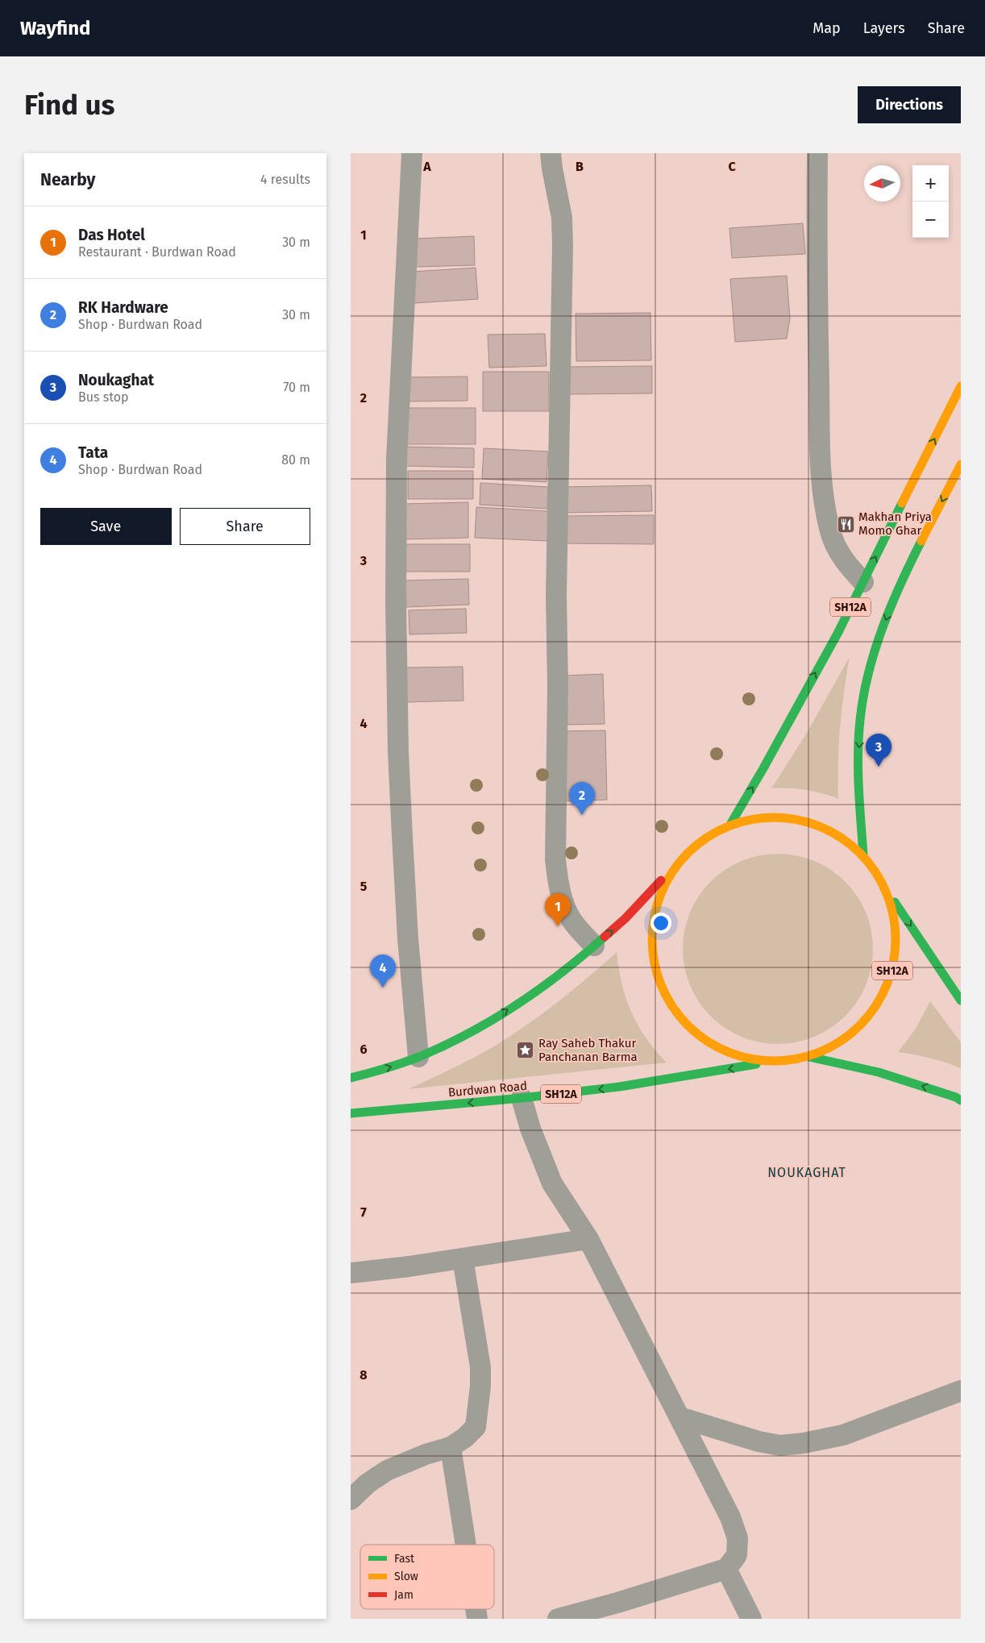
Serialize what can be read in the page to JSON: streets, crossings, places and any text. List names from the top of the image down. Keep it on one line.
{"streets":{"main road":["SH12A","Burdwan Road"]},"crossings":[["SH12A","Burdwan Road"]],"one_way":["Burdwan Road"],"districts":["NOUKAGHAT"],"places":{"restaurant":["Makhan Priya Momo Ghar"],"place":["Ray Saheb Thakur Panchanan Barma"]},"legend":["Fast","Slow","Jam"],"north":"left","page":{"header":"Wayfind","nav":["Map","Layers","Share"],"buttons":["Directions",["Save","Share"]],"title":"Find us","heading":["Nearby","4 results"],"map_buttons":["+","−"],"list":[{"mark":"1","name":"Das Hotel","note":"Restaurant · Burdwan Road","value":"30 m"},{"mark":"2","name":"RK Hardware","note":"Shop · Burdwan Road","value":"30 m"},{"mark":"3","name":"Noukaghat","note":"Bus stop","value":"70 m"},{"mark":"4","name":"Tata","note":"Shop · Burdwan Road","value":"80 m"}],"pins":["3","2","1","4"]},"grid":{"columns":["A","B","C"],"rows":["1","2","3","4","5","6","7","8"]}}
